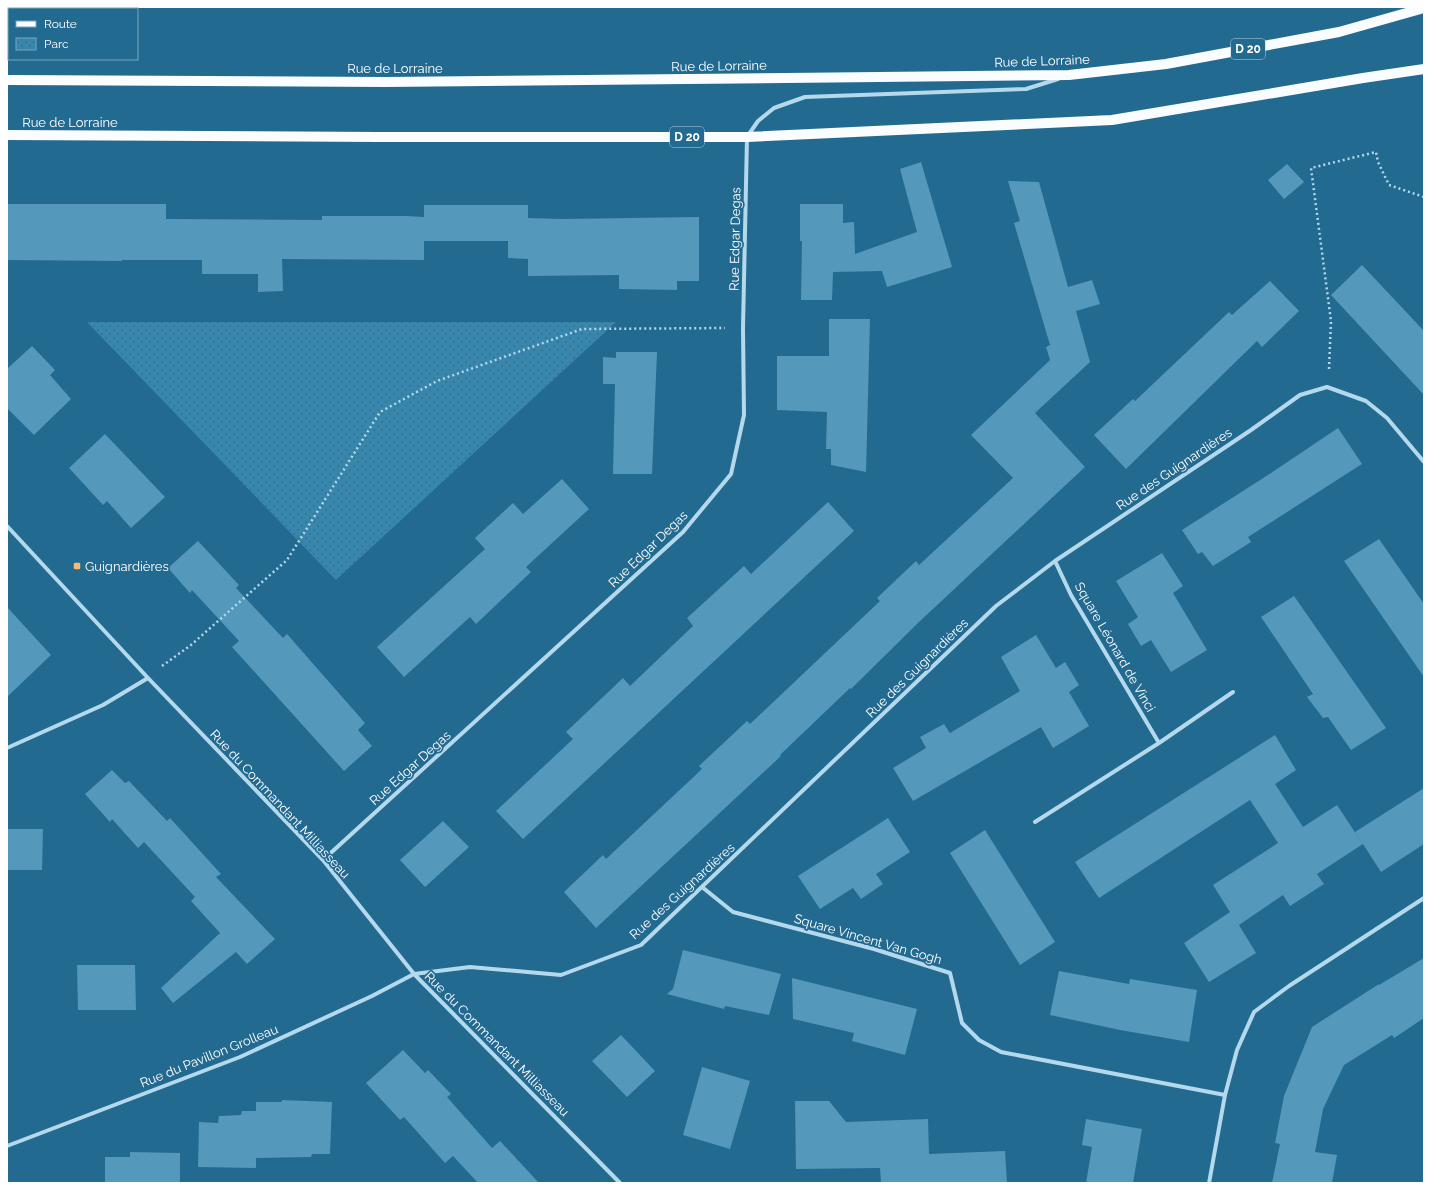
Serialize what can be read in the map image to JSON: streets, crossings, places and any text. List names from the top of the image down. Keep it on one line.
{"streets":{"main road":["D 20","Rue de Lorraine"],"street":["Rue Edgar Degas","Rue des Guignardières","Square Léonard de Vinci","Rue du Commandant Milliasseau","Square Vincent Van Gogh","Rue du Pavillon Grolleau"]},"crossings":[["Rue de Lorraine","Rue Edgar Degas"],["Rue Edgar Degas","Rue du Commandant Milliasseau"],["Rue des Guignardières","Square Léonard de Vinci"],["Rue des Guignardières","Rue du Commandant Milliasseau"],["Rue des Guignardières","Square Vincent Van Gogh"],["Rue des Guignardières","Rue du Pavillon Grolleau"],["Rue du Commandant Milliasseau","Rue du Pavillon Grolleau"]],"places":{"transit":["Guignardières"]},"legend":["Route","Parc"]}
